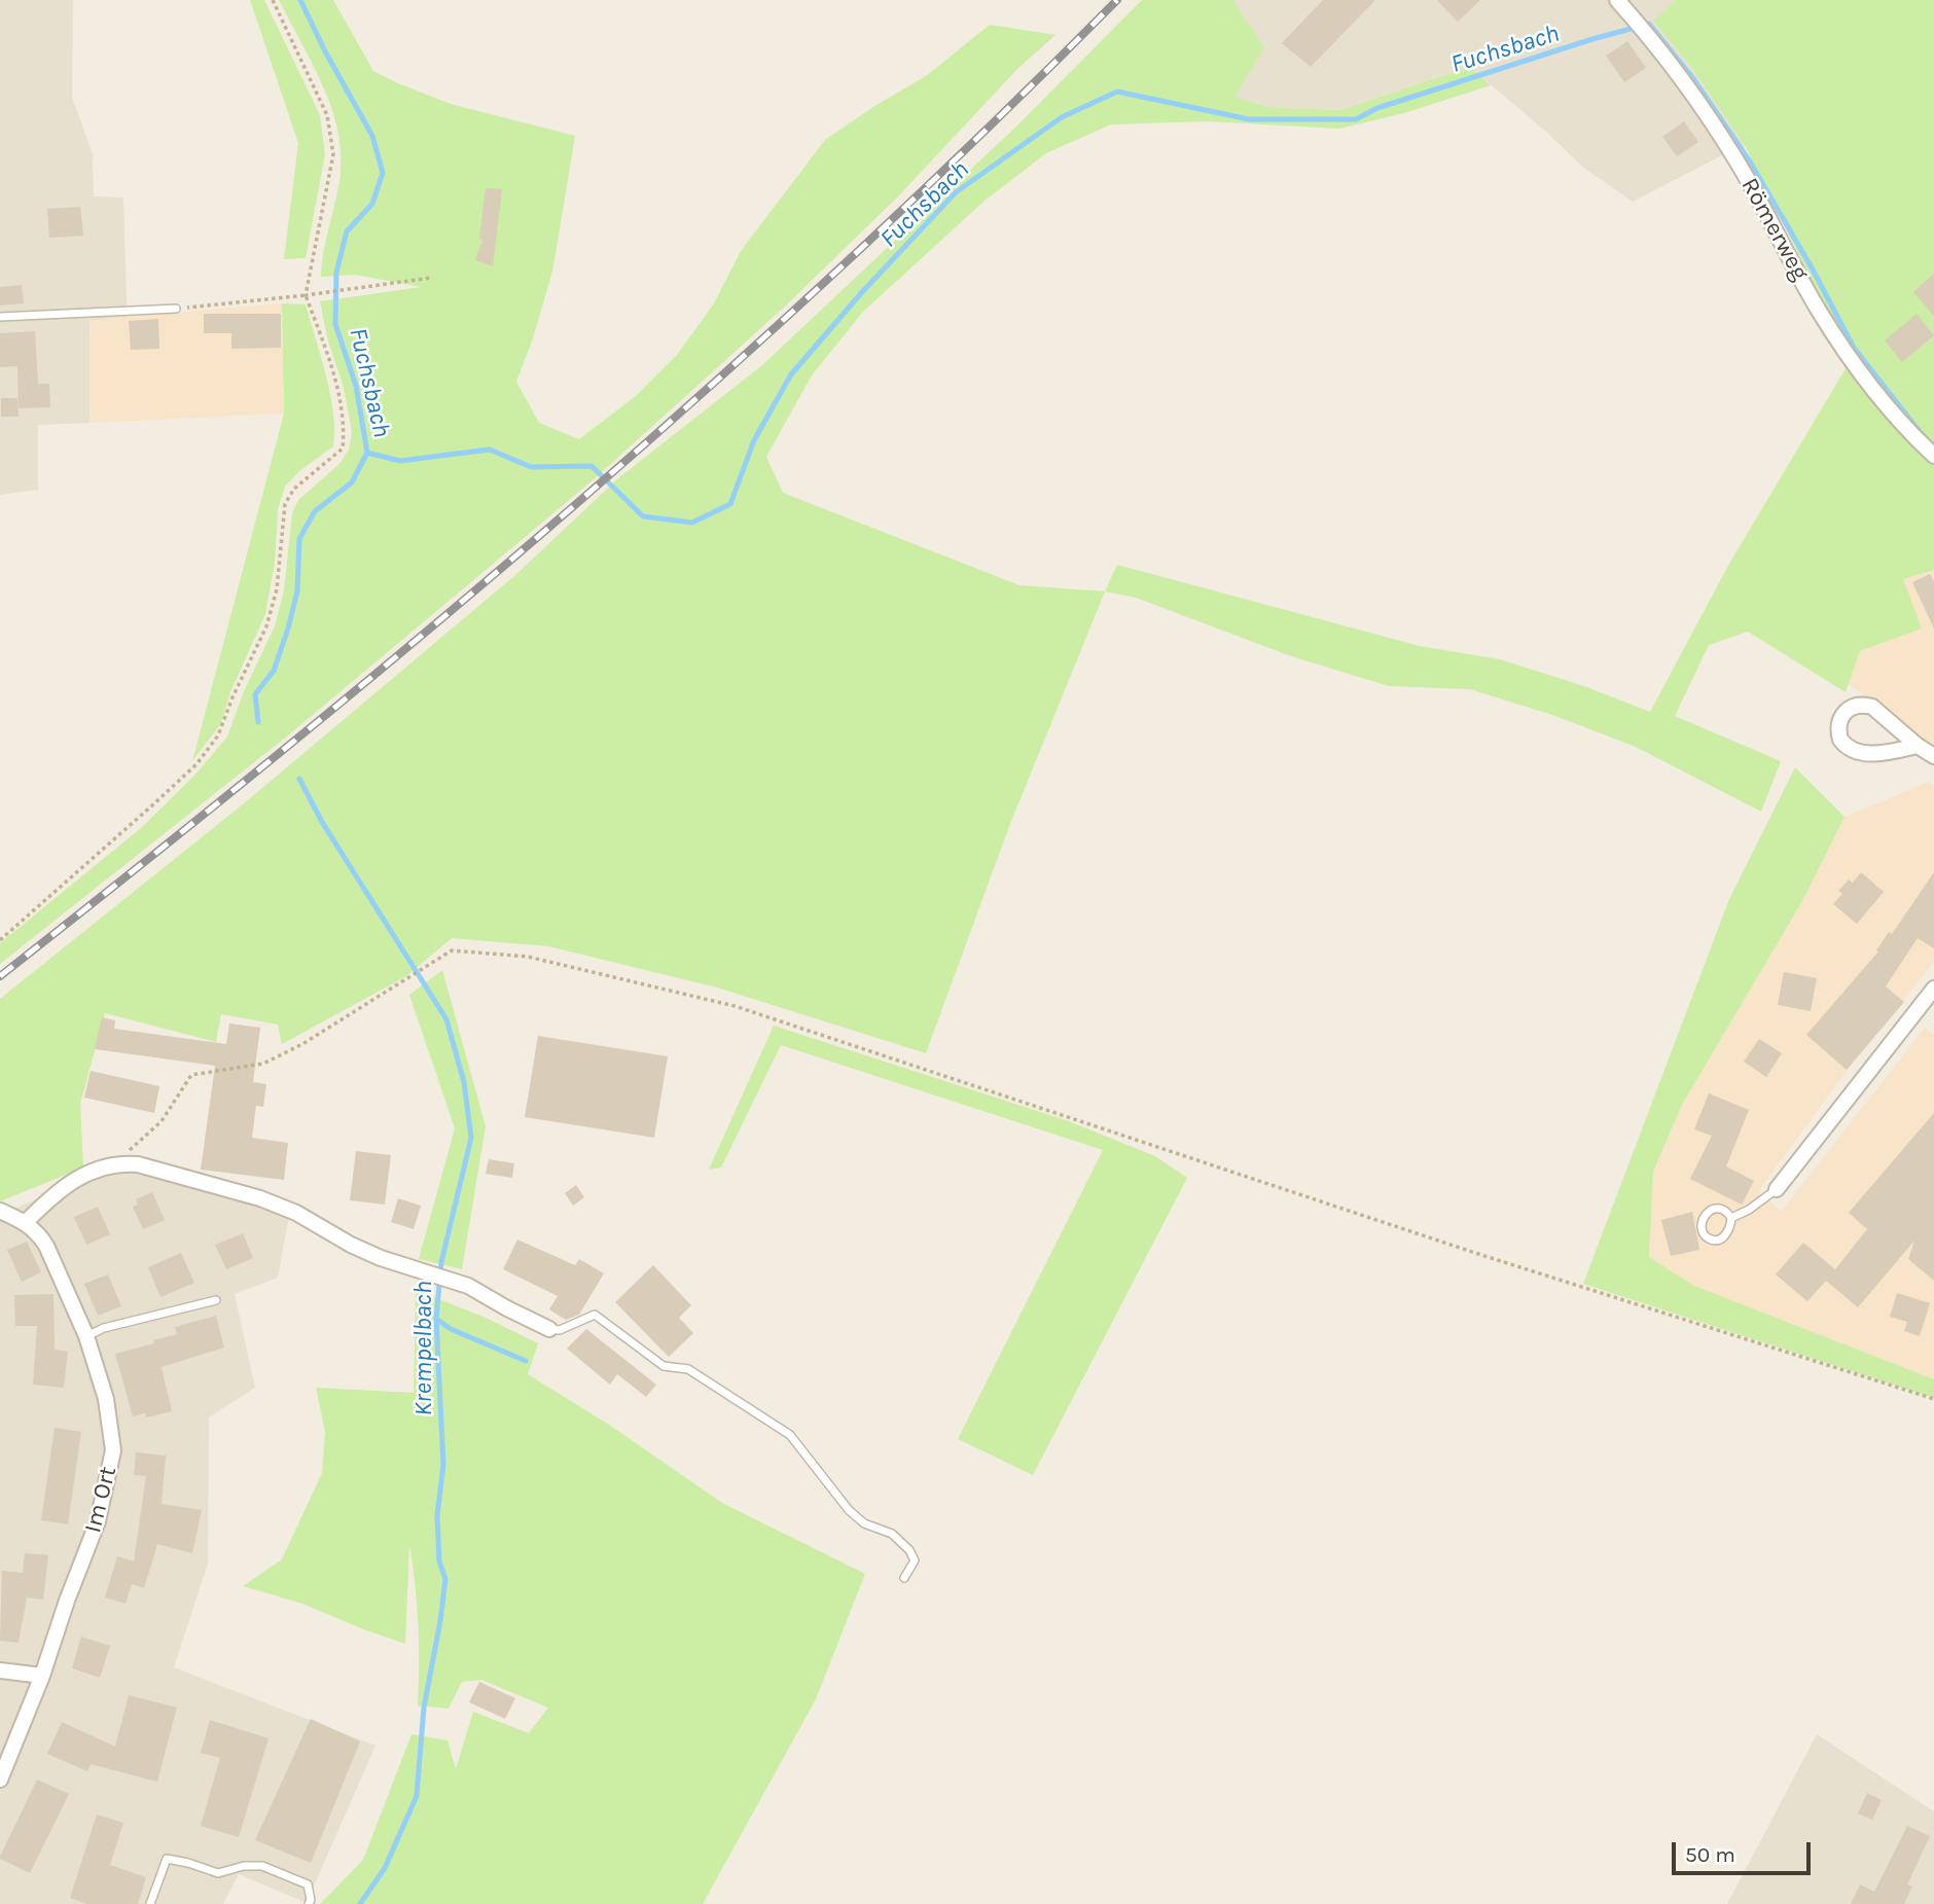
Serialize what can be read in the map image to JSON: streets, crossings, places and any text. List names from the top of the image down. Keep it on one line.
{"streets":{"street":["Römerweg","Im Ort"]},"water":["Fuchsbach","Krempelbach"],"scale_bar":"50 m"}
